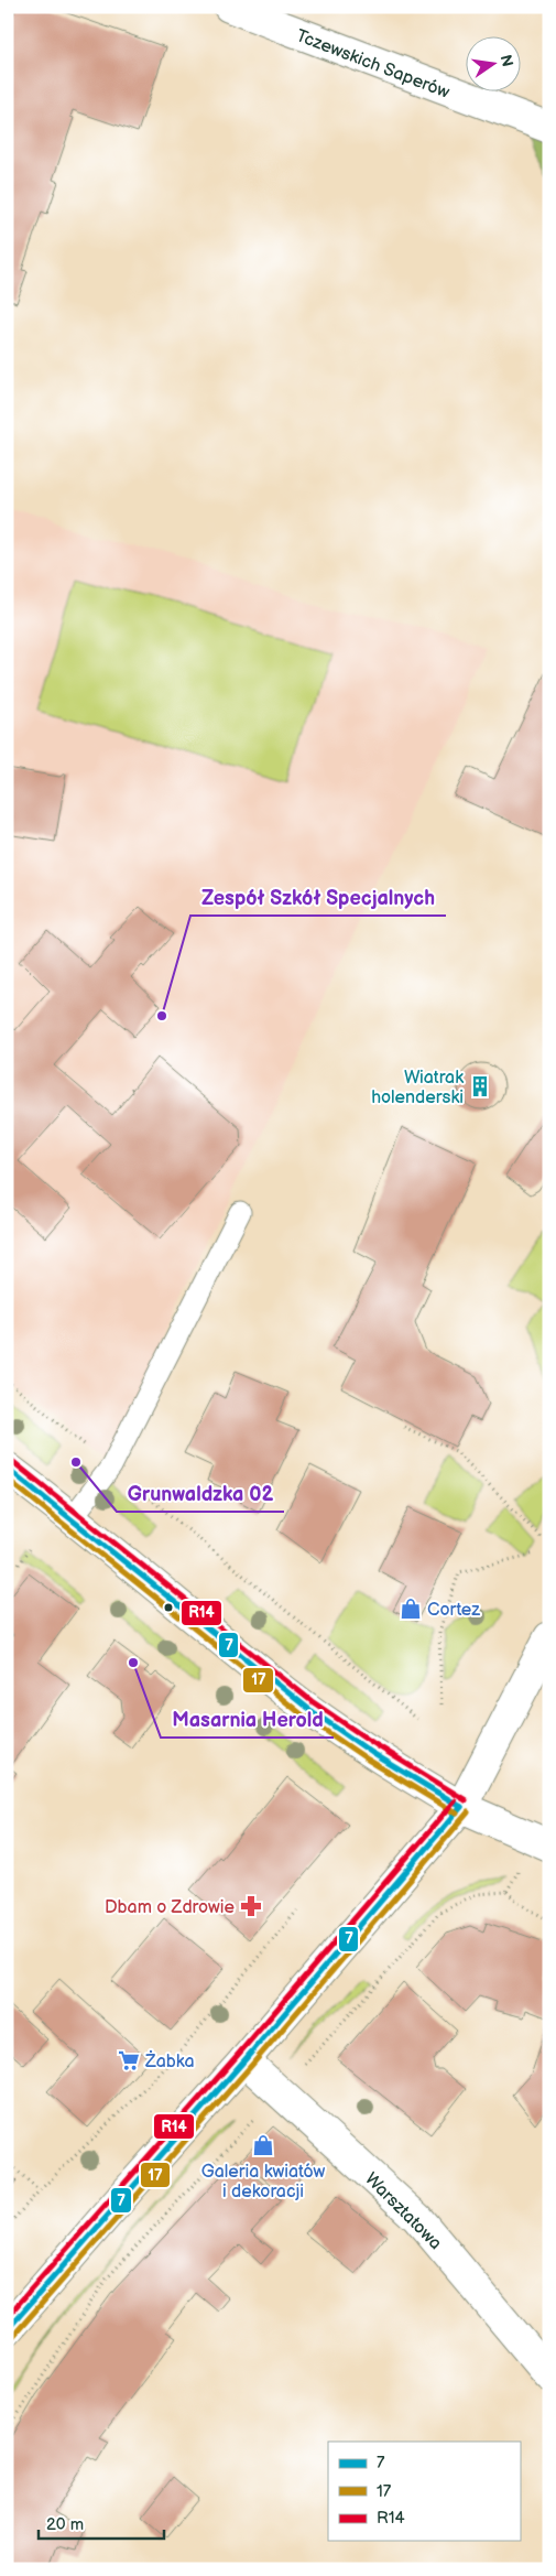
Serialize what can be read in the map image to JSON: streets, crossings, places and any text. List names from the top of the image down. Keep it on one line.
{"streets":{"street":["Tczewskich Saperów","Warsztatowa"]},"places":{"other":["Zespół Szkół Specjalnych","Grunwaldzka 02","Masarnia Herold"],"building":["Wiatrak holenderski"],"shop":["Cortez","Galeria kwiatów i dekoracji"],"pharmacy":["Dbam o Zdrowie"],"supermarket":["Żabka"]},"lines":["transit line R14","transit line 7","transit line 17"],"legend":["7","17","R14"],"scale_bar":"20 m","north":"right"}
